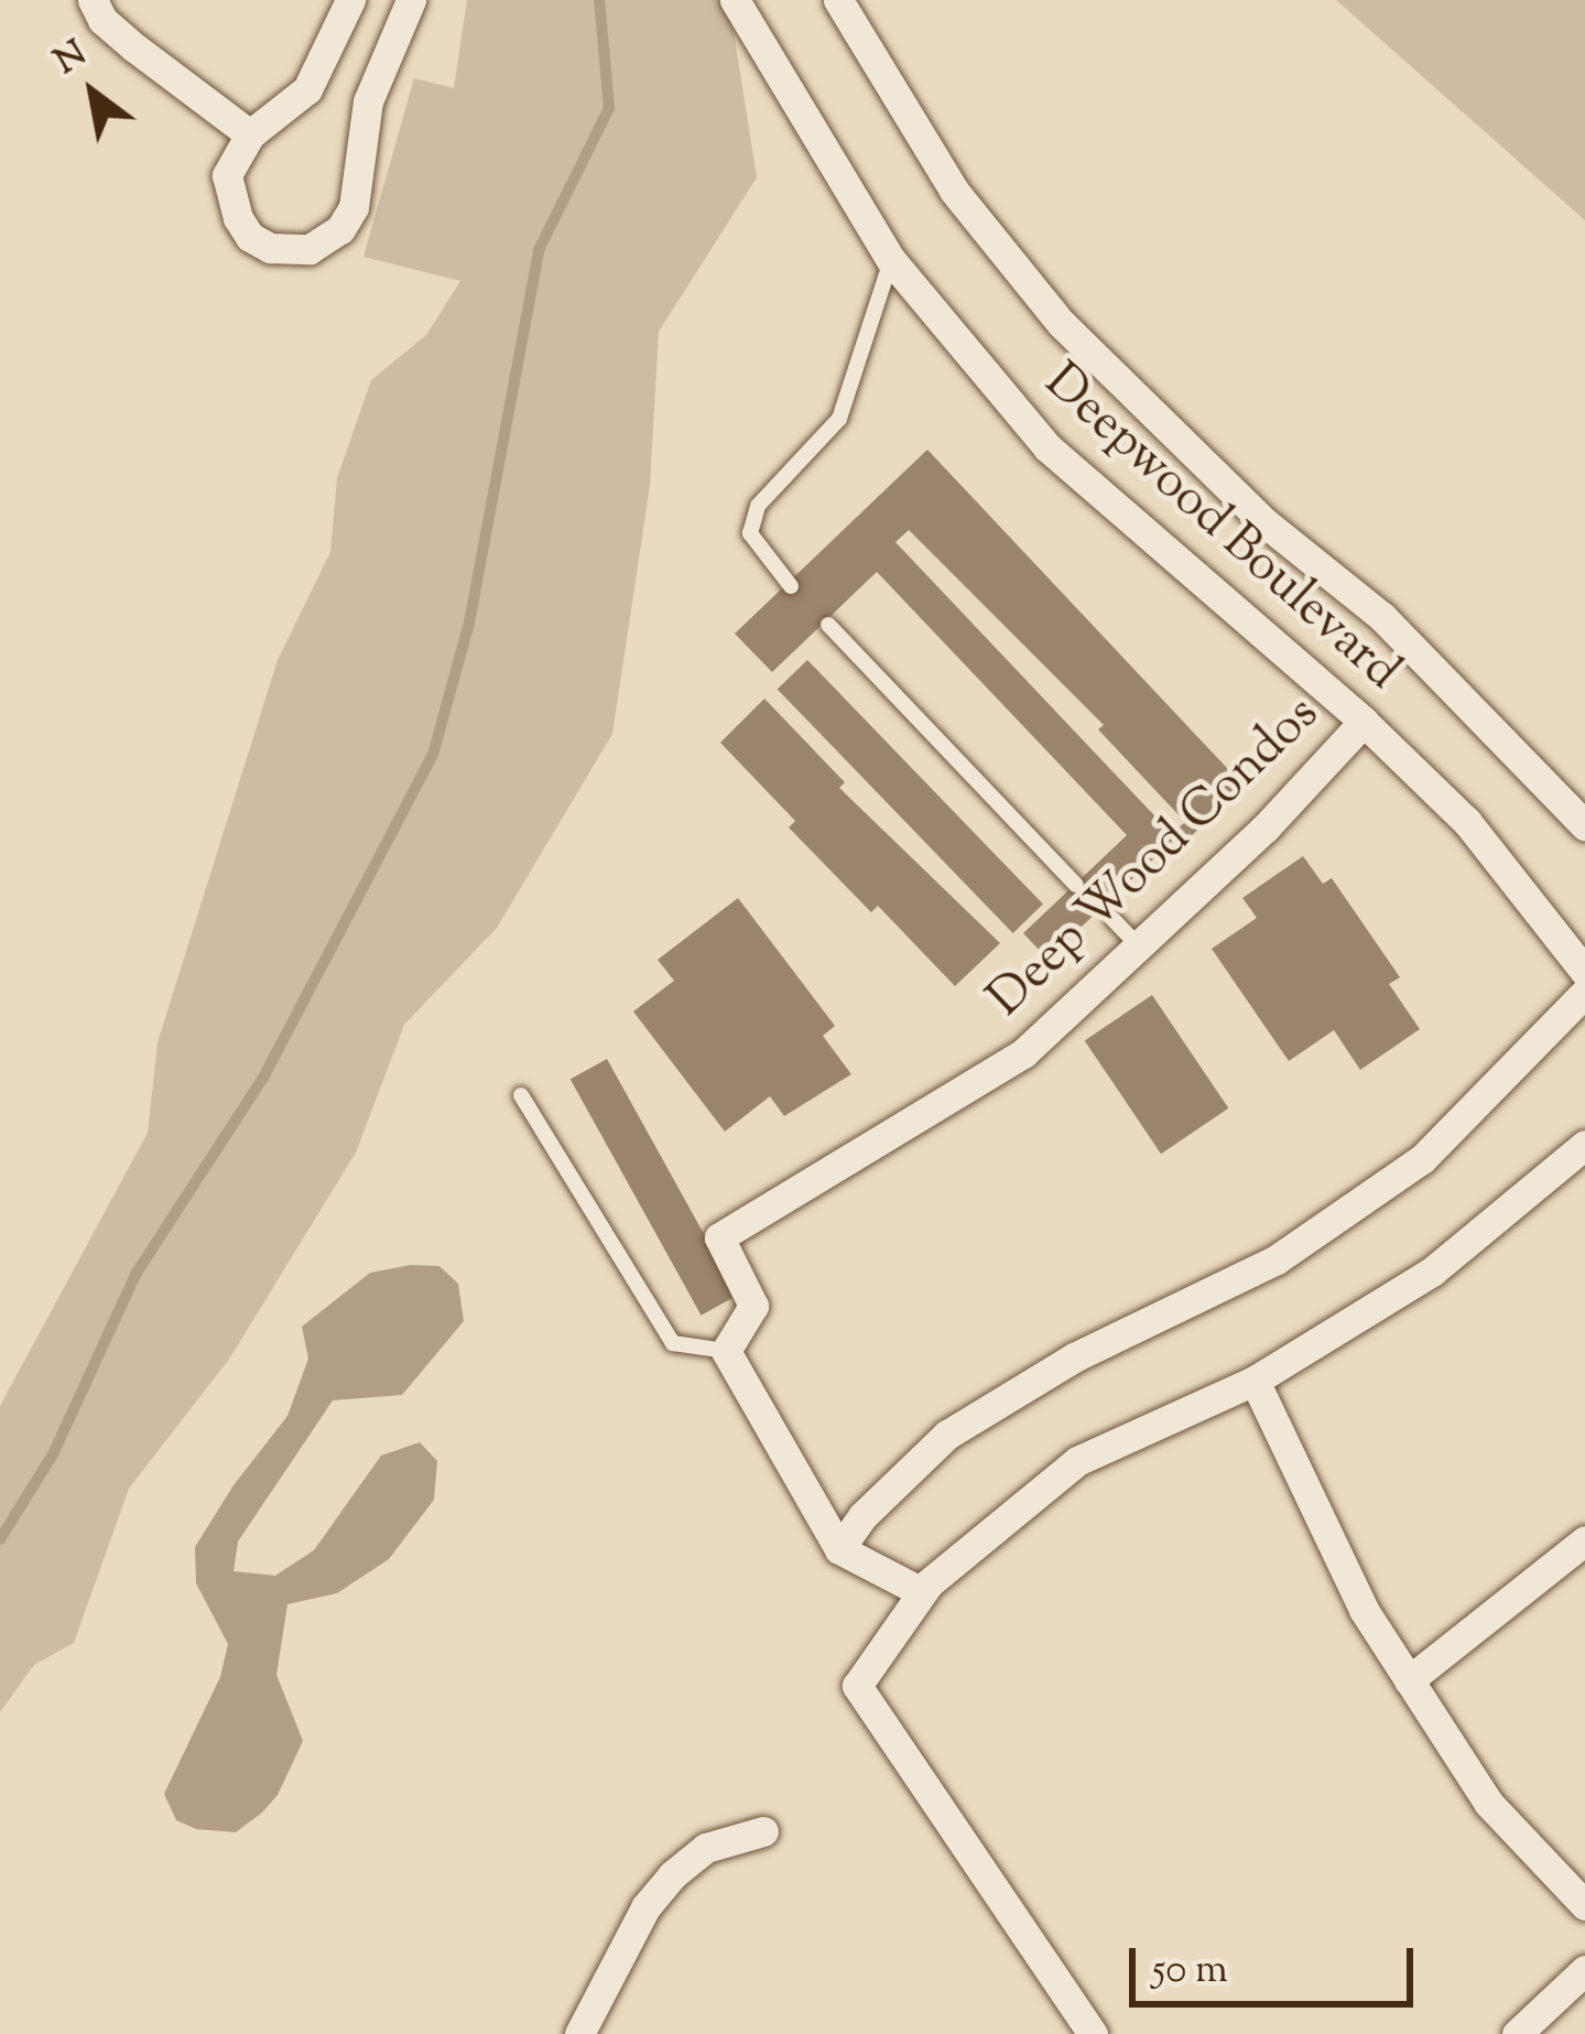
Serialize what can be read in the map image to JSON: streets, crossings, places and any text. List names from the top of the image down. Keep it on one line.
{"streets":{"street":["Deepwood Boulevard","Deep Wood Condos"]},"crossings":[["Deepwood Boulevard","Deep Wood Condos"]],"scale_bar":"50 m","north":"top left"}
